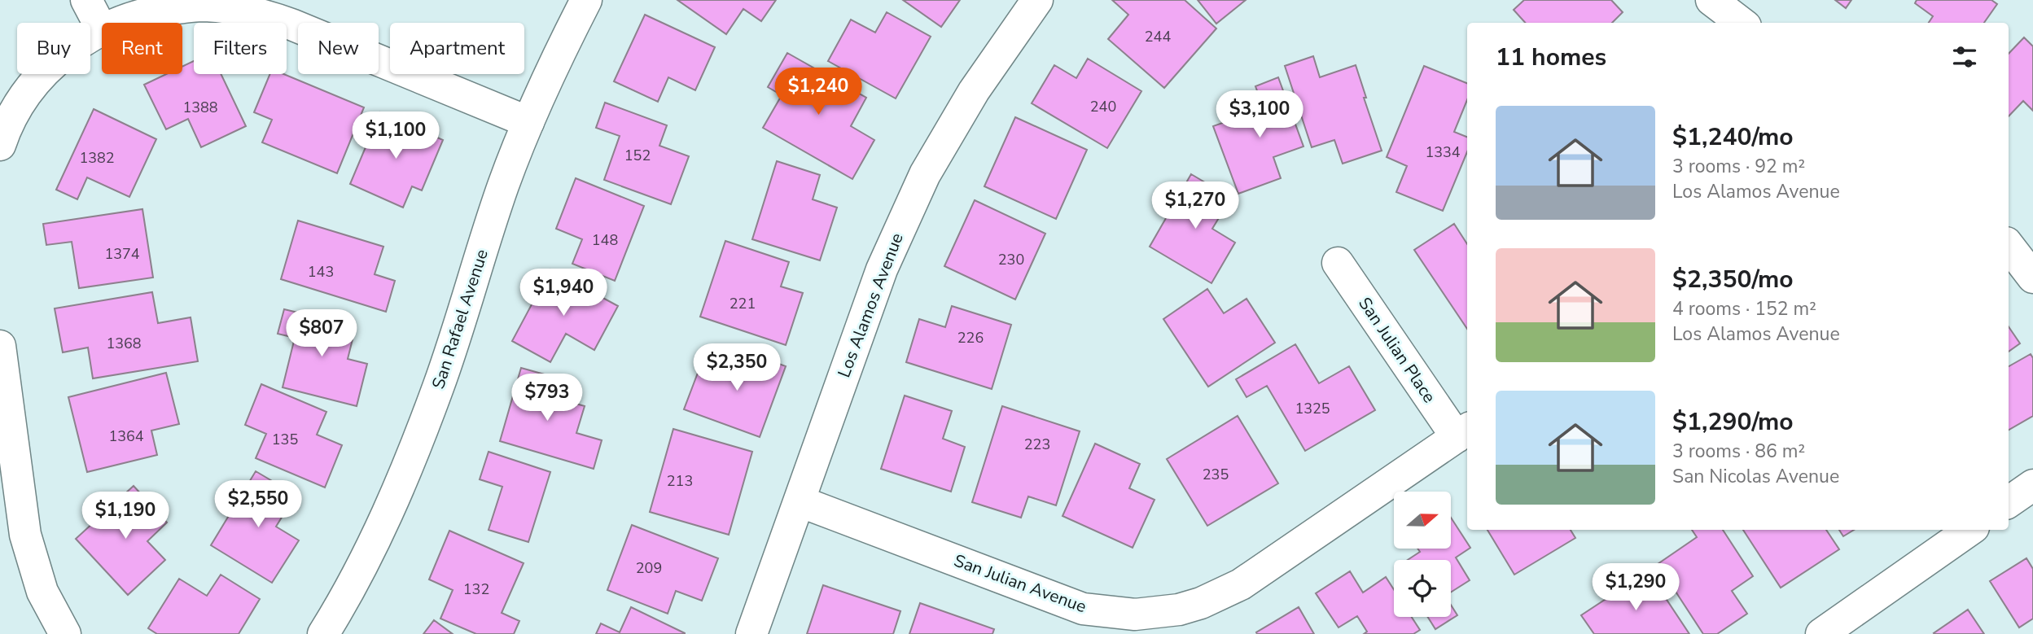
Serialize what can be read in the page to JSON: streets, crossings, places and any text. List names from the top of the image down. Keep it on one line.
{"streets":{"street":["Los Alamos Avenue","San Rafael Avenue","San Julian Place","San Julian Avenue"]},"crossings":[["Los Alamos Avenue","San Julian Avenue"],["San Julian Place","San Julian Avenue"]],"house_numbers":["244","240","1388","1334","152","1382","148","1374","230","143","221","226","1368","1325","1364","135","223","235","213","209","132"],"north":"right","page":{"chip":["Buy","Rent","Filters","New","Apartment"],"heading":"11 homes","price":["$1,240","$3,100","$1,100","$1,270","$1,940","$807","$2,350","$793","$2,550","$1,190","$1,290"],"list":[{"name":"$1,240/mo","note":"3 rooms · 92 m² · Los Alamos Avenue"},{"name":"$2,350/mo","note":"4 rooms · 152 m² · Los Alamos Avenue"},{"name":"$1,290/mo","note":"3 rooms · 86 m² · San Nicolas Avenue"}]}}
